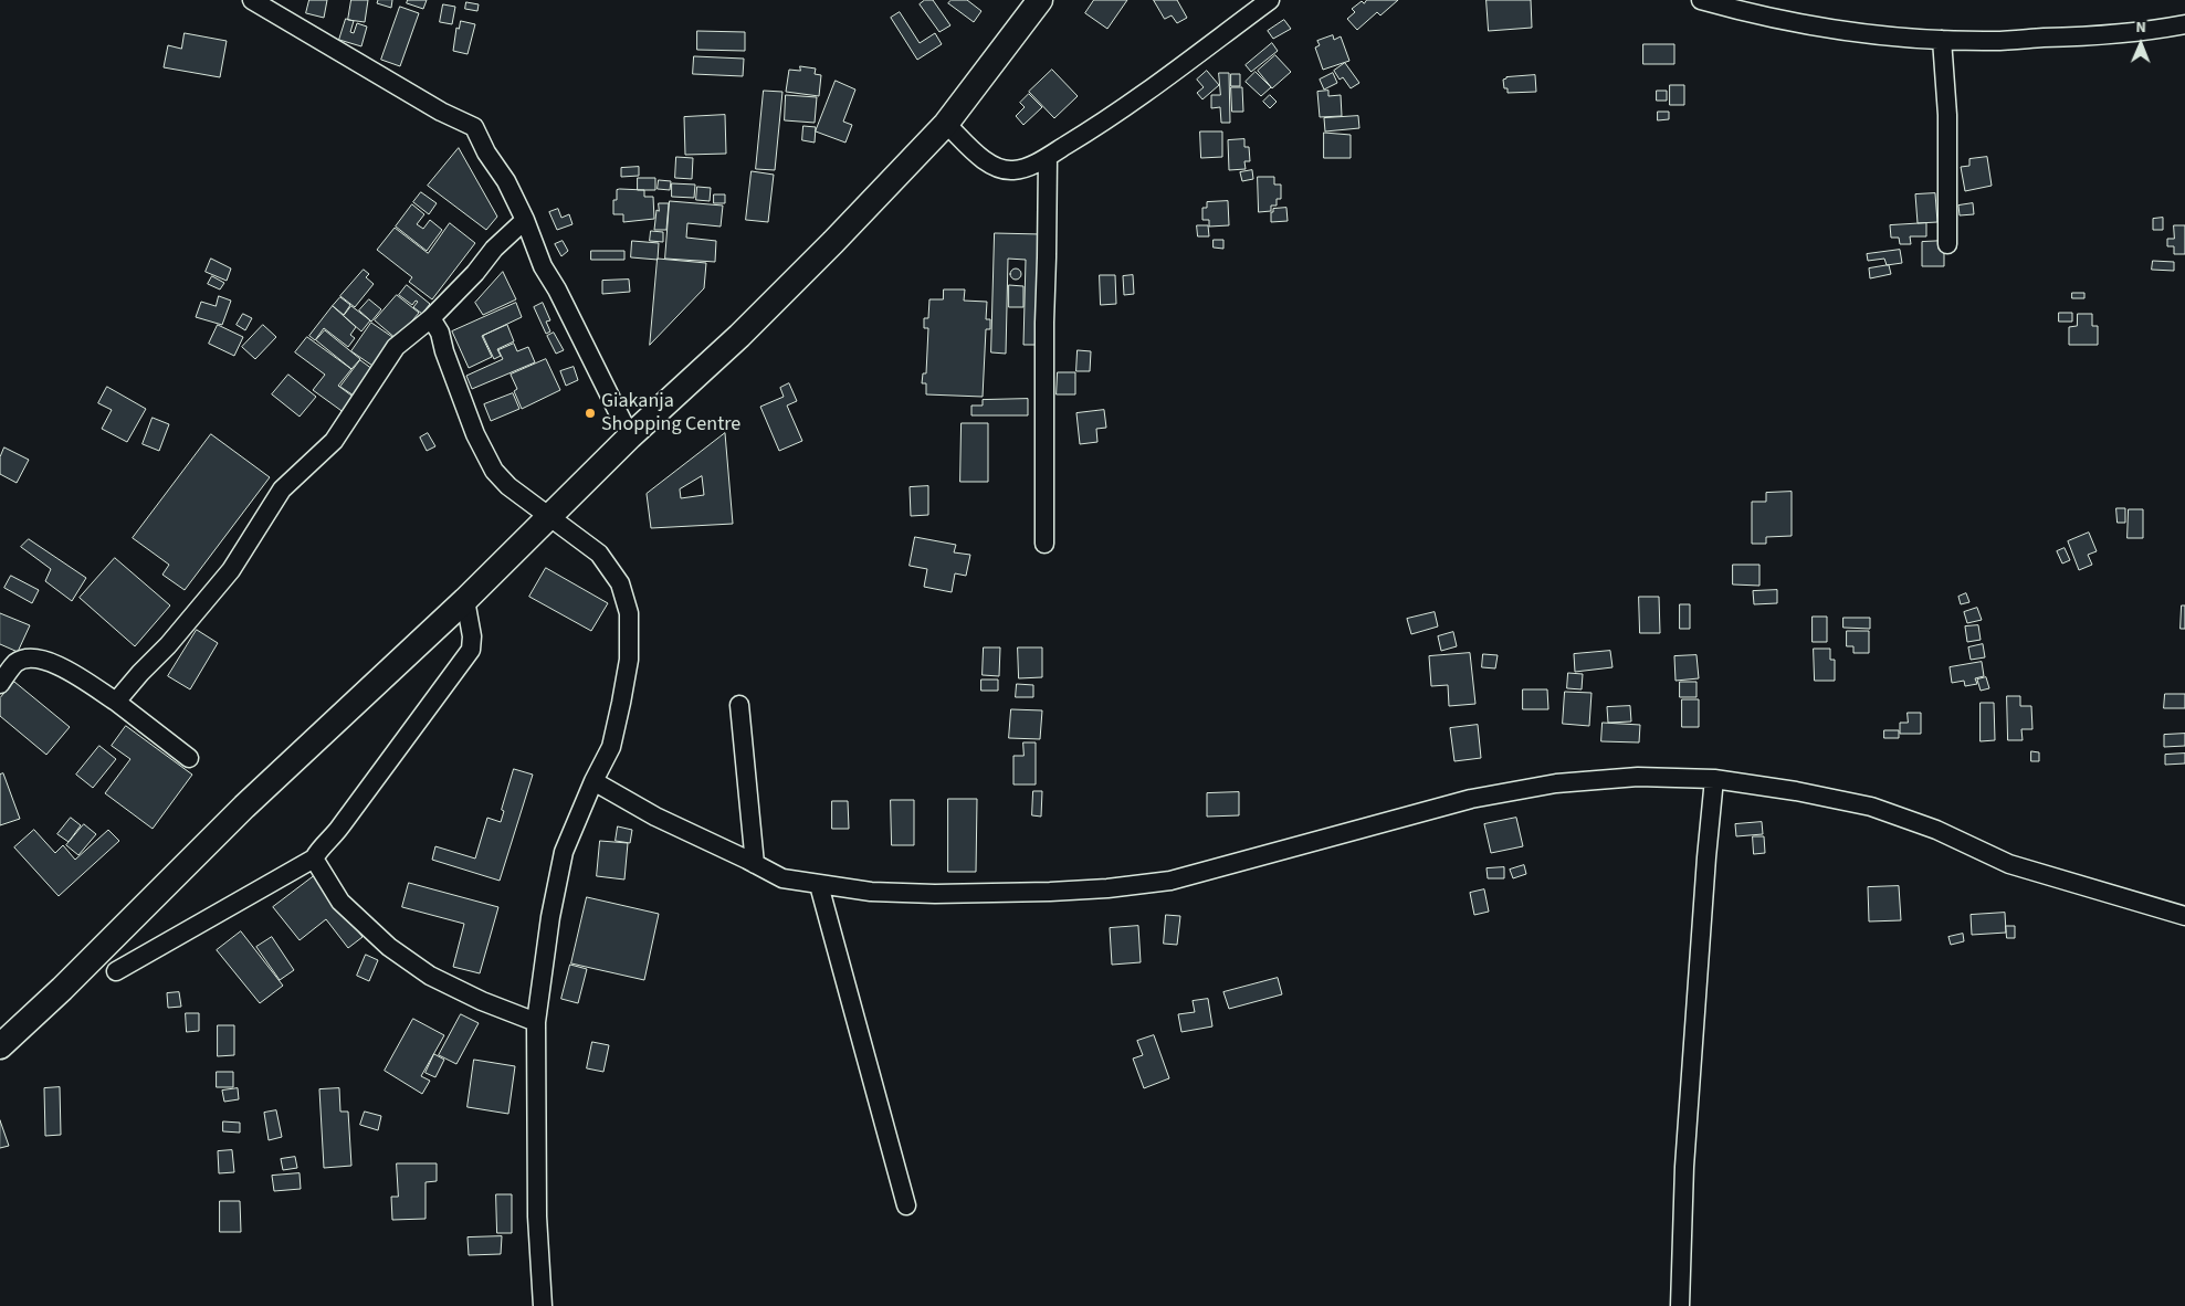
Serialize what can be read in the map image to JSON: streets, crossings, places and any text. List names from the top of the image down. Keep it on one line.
{"places":["Giakanja Shopping Centre"],"north":"top"}
